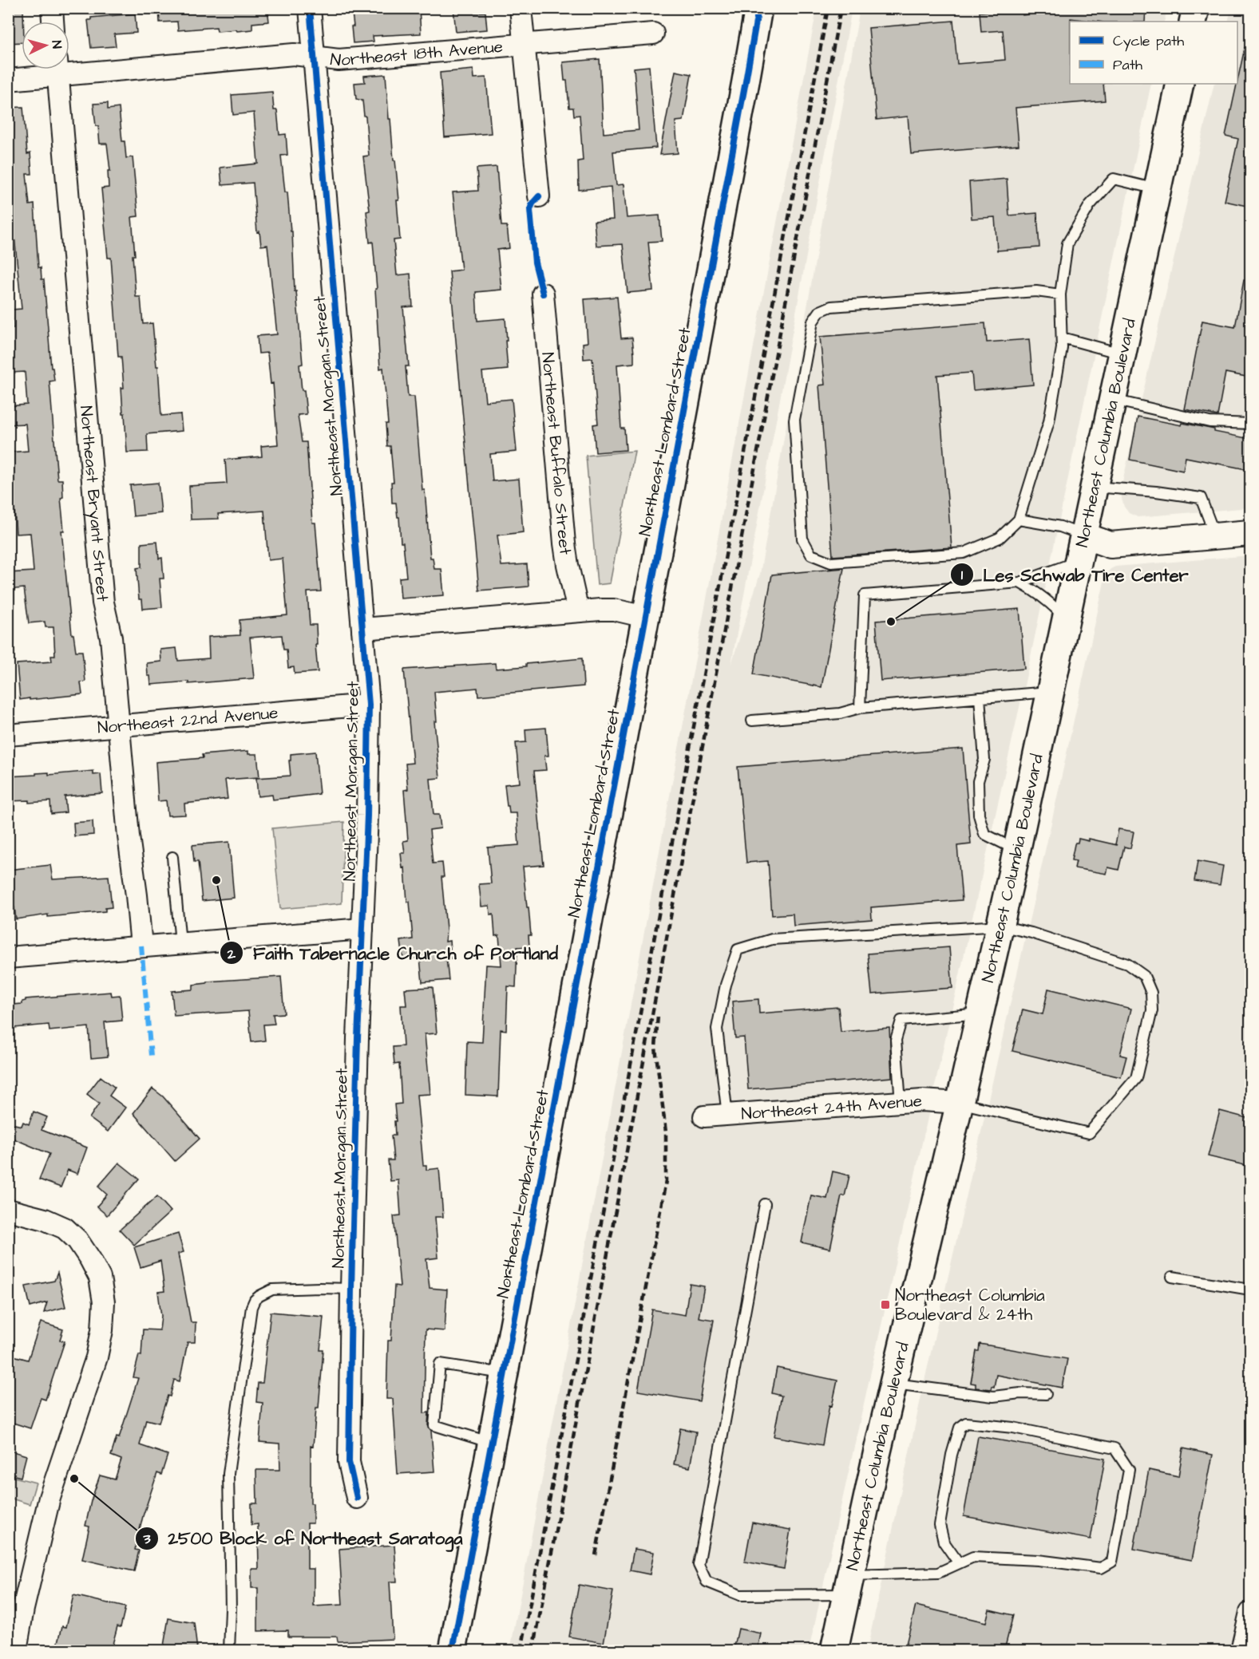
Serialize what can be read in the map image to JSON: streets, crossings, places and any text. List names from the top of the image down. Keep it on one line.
{"streets":{"main road":["Northeast Lombard Street","Northeast Columbia Boulevard"],"street":["Northeast 18th Avenue","Northeast Morgan Street","Northeast Buffalo Street","Northeast Bryant Street","Northeast 22nd Avenue","Northeast 24th Avenue"]},"crossings":[["Northeast 18th Avenue","Northeast Morgan Street"],["Northeast Morgan Street","Northeast 22nd Avenue"],["Northeast Columbia Boulevard","Northeast 24th Avenue"],["Northeast Bryant Street","Northeast 22nd Avenue"]],"places":{"other":["Les Schwab Tire Center","Faith Tabernacle Church of Portland","2500 Block of Northeast Saratoga"],"transit":["Northeast Columbia Boulevard & 24th"]},"legend":["Cycle path","Path"],"north":"right"}
